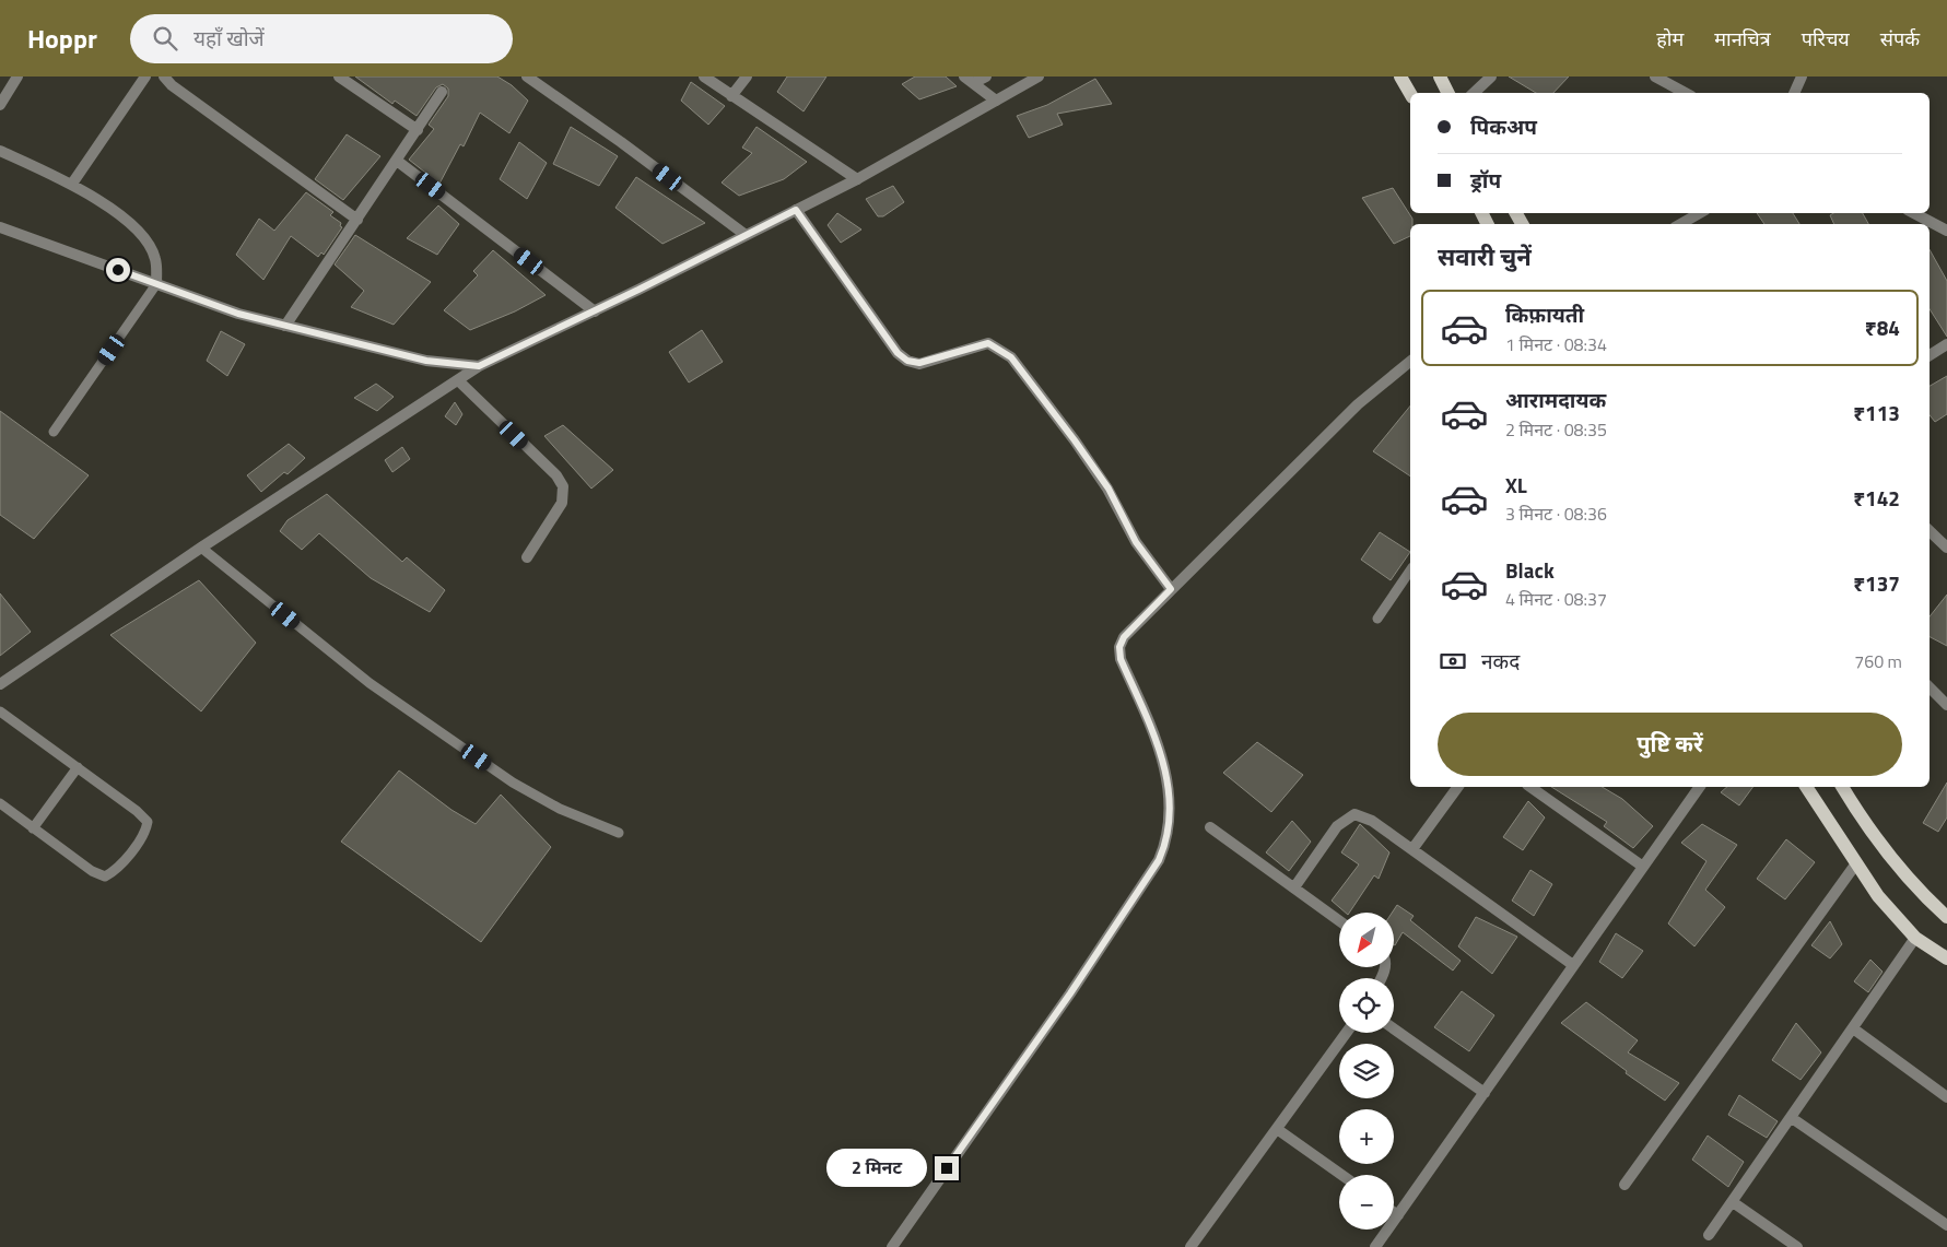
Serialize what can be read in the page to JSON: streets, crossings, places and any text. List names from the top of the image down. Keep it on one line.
{"north":"bottom left","page":{"header":"Hoppr","search":"यहाँ खोजें","nav":["होम","मानचित्र","परिचय","संपर्क"],"banner":["पिकअप","ड्रॉप"],"heading":"सवारी चुनें","list":[{"name":"किफ़ायती","note":"1 मिनट · 08:34","value":"₹84"},{"name":"आरामदायक","note":"2 मिनट · 08:35","value":"₹113"},{"name":"XL","note":"3 मिनट · 08:36","value":"₹142"},{"name":"Black","note":"4 मिनट · 08:37","value":"₹137"}],"pay":["नकद","760 m"],"buttons":"पुष्टि करें","map_buttons":["+","−"],"bubble":"2 मिनट"}}
